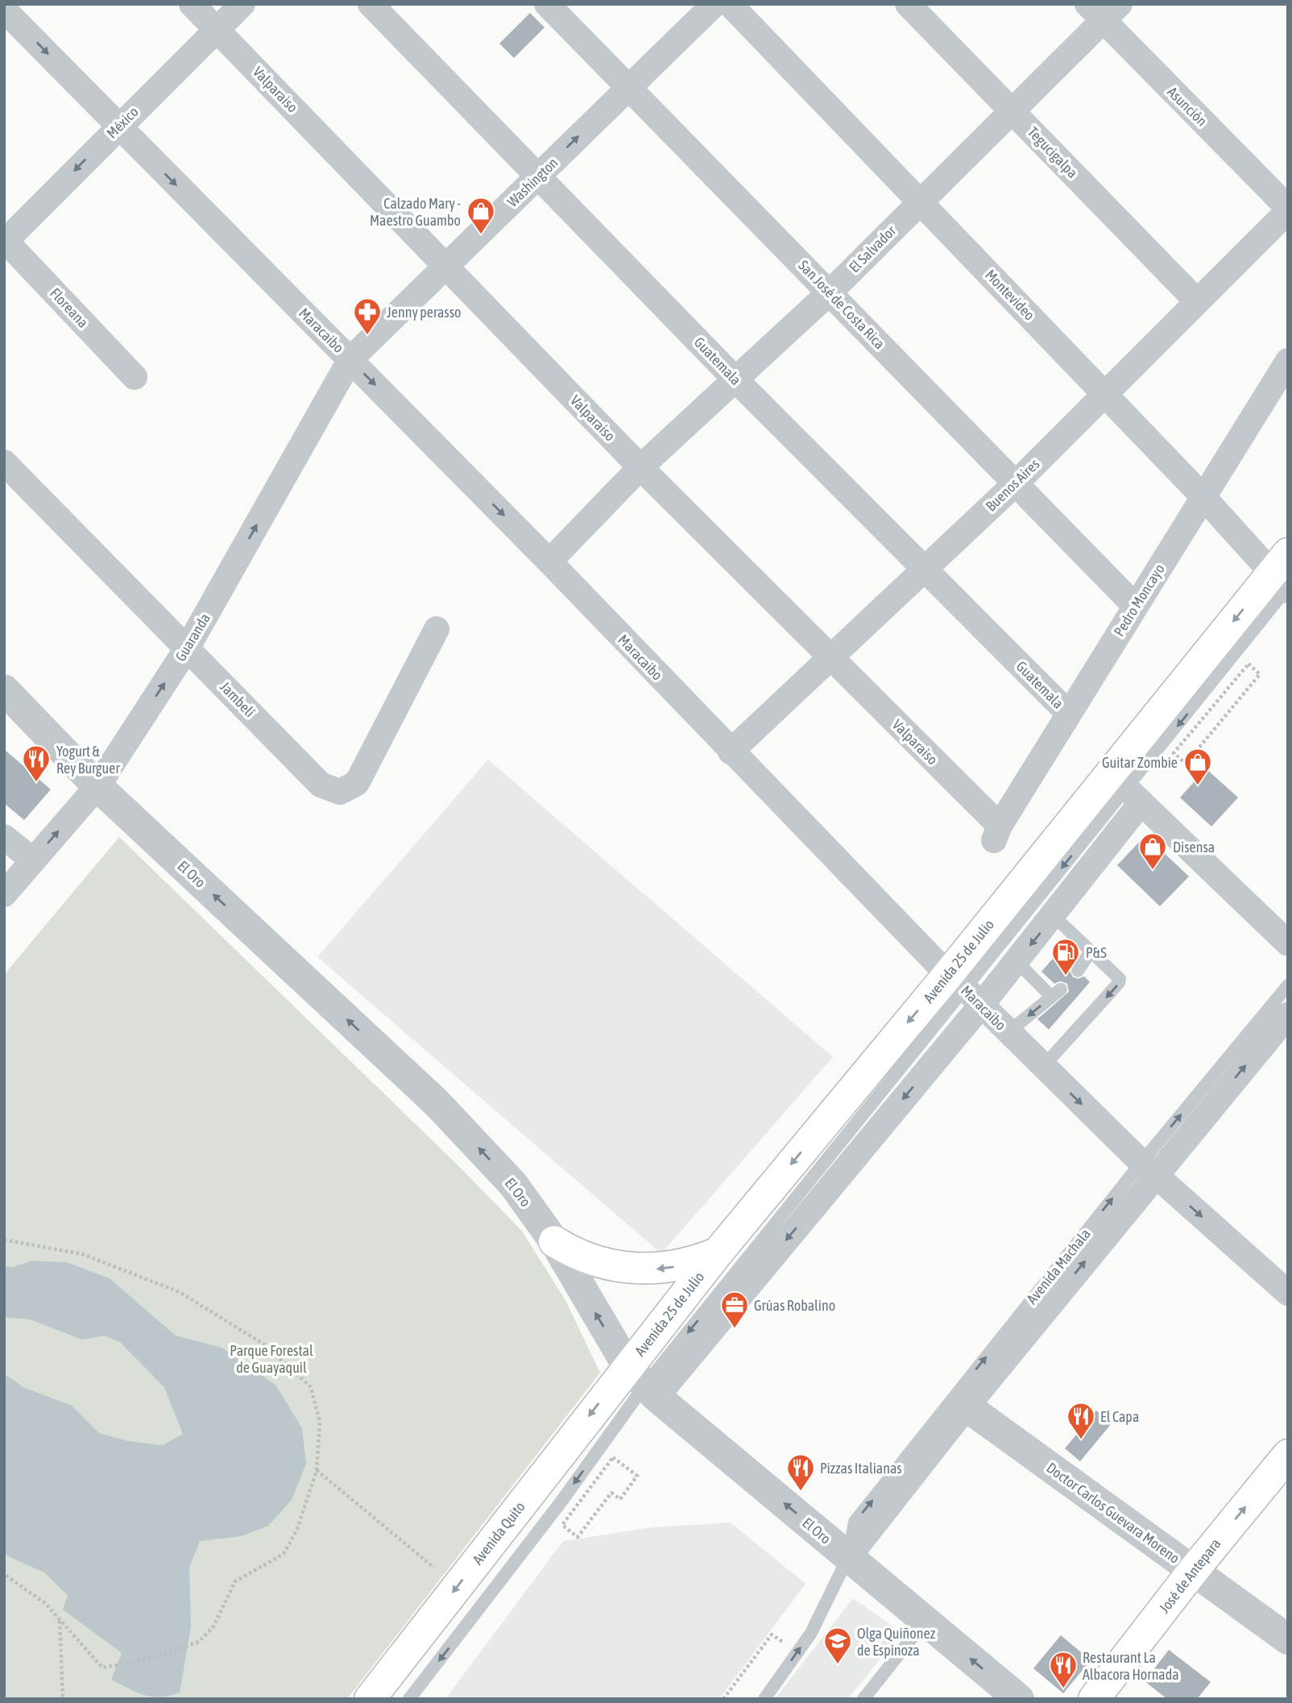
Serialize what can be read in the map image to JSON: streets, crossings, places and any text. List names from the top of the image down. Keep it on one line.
{"streets":{"main road":["Avenida 25 de Julio","Avenida Quito","José de Antepara"],"street":["Valparaiso","Asunción","México","Tegucigalpa","Washington","El Salvador","Montevideo","San José de Costa Rica","Floreana","Maracaibo","Guatemala","Buenos Aires","Pedro Moncayo","Guaranda","Jambelí","El Oro","Avenida Machala","Doctor Carlos Guevara Moreno"]},"crossings":[["Valparaiso","México"],["Valparaiso","Washington"],["Valparaiso","El Salvador"],["Valparaiso","Buenos Aires"],["Valparaiso","Pedro Moncayo"],["Asunción","El Salvador"],["Asunción","Buenos Aires"],["México","Floreana"],["México","Maracaibo"],["Tegucigalpa","El Salvador"],["Tegucigalpa","Buenos Aires"],["Washington","San José de Costa Rica"],["Washington","Maracaibo"],["Washington","Guatemala"],["Washington","Guaranda"],["El Salvador","Montevideo"],["El Salvador","San José de Costa Rica"],["El Salvador","Maracaibo"],["El Salvador","Guatemala"],["Montevideo","Buenos Aires"],["Montevideo","Pedro Moncayo"],["Montevideo","Avenida 25 de Julio"],["San José de Costa Rica","Buenos Aires"],["San José de Costa Rica","Pedro Moncayo"],["Maracaibo","Buenos Aires"],["Maracaibo","Guaranda"],["Maracaibo","Avenida 25 de Julio"],["Maracaibo","Avenida Machala"],["Guatemala","Buenos Aires"],["Guatemala","Pedro Moncayo"],["Guaranda","Jambelí"],["Guaranda","El Oro"],["El Oro","Avenida 25 de Julio"],["El Oro","Avenida Machala"],["El Oro","Avenida Quito"],["Avenida 25 de Julio","Avenida Quito"],["Avenida Machala","Doctor Carlos Guevara Moreno"],["Doctor Carlos Guevara Moreno","José de Antepara"]],"one_way":["México","Maracaibo","Guaranda","El Oro","Avenida 25 de Julio","Avenida Machala","Avenida Quito","José de Antepara"],"parks":["Parque Forestal de Guayaquil"],"places":{"shop":["Calzado Mary - Maestro Guambo","Guitar Zombie","Disensa"],"pharmacy":["Jenny perasso"],"restaurant":["Yogurt & Rey Burguer","El Capa","Pizzas Italianas","Restaurant La Albacora Hornada"],"fuel station":["P&S"],"office":["Grúas Robalino"],"school or university":["Olga Quiñonez de Espinoza"]}}
